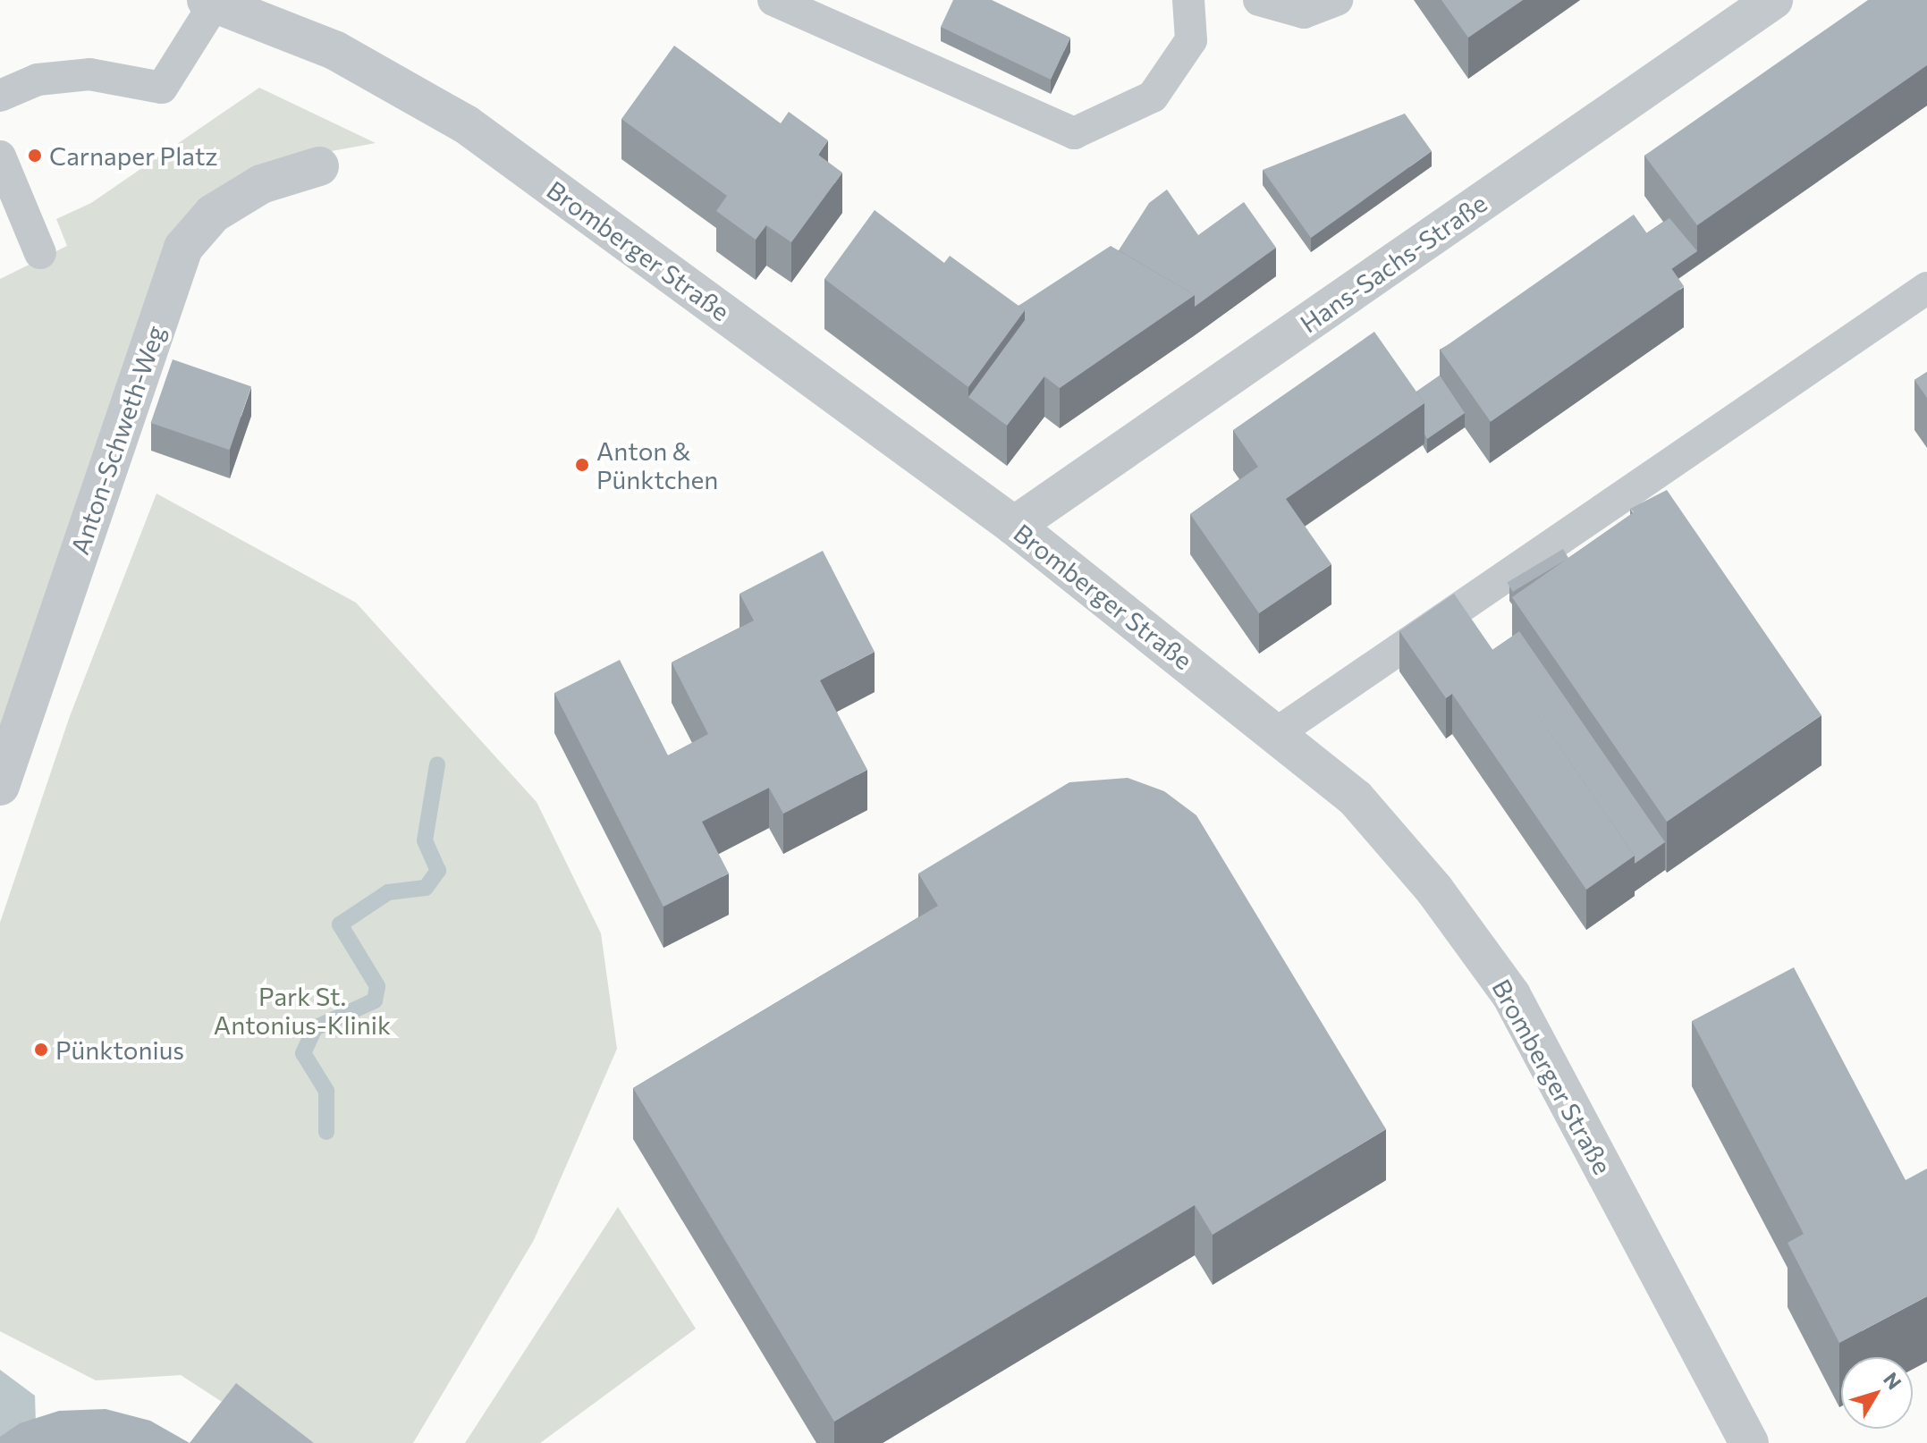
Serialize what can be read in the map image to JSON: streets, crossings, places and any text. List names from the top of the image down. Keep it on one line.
{"streets":{"street":["Bromberger Straße","Hans-Sachs-Straße","Anton-Schweth-Weg"]},"crossings":[["Bromberger Straße","Hans-Sachs-Straße"]],"parks":["Park St. Antonius-Klinik"],"places":["Carnaper Platz","Anton & Pünktchen","Pünktonius"],"north":"top right"}
